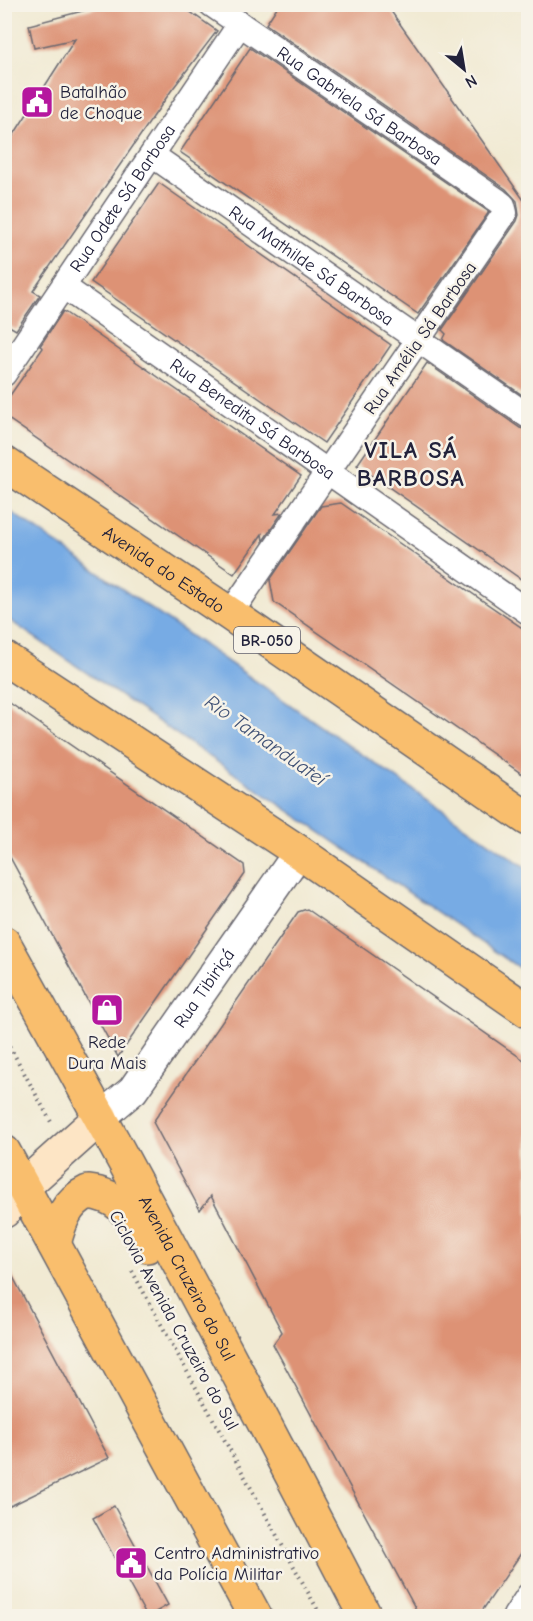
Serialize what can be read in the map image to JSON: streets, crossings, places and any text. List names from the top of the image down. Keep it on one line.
{"streets":{"main road":["Avenida do Estado","BR-050","Avenida Cruzeiro do Sul"],"street":["Rua Gabriela Sá Barbosa","Rua Odete Sá Barbosa","Rua Mathilde Sá Barbosa","Rua Amélia Sá Barbosa","Rua Benedita Sá Barbosa","Rua Tibiriçá"],"path":["Ciclovia Avenida Cruzeiro do Sul"]},"crossings":[["Rua Gabriela Sá Barbosa","Rua Odete Sá Barbosa"],["Rua Gabriela Sá Barbosa","Rua Amélia Sá Barbosa"],["Rua Odete Sá Barbosa","Rua Mathilde Sá Barbosa"],["Rua Odete Sá Barbosa","Rua Benedita Sá Barbosa"],["Rua Mathilde Sá Barbosa","Rua Amélia Sá Barbosa"],["Rua Amélia Sá Barbosa","Rua Benedita Sá Barbosa"],["Rua Amélia Sá Barbosa","Avenida do Estado"],["Rua Tibiriçá","Avenida Cruzeiro do Sul"]],"districts":["VILA SÁ BARBOSA"],"water":["Rio Tamanduateí"],"places":{"public building":["Batalhão de Choque","Centro Administrativo da Polícia Militar"],"shop":["Rede Dura Mais"]},"north":"bottom right"}
